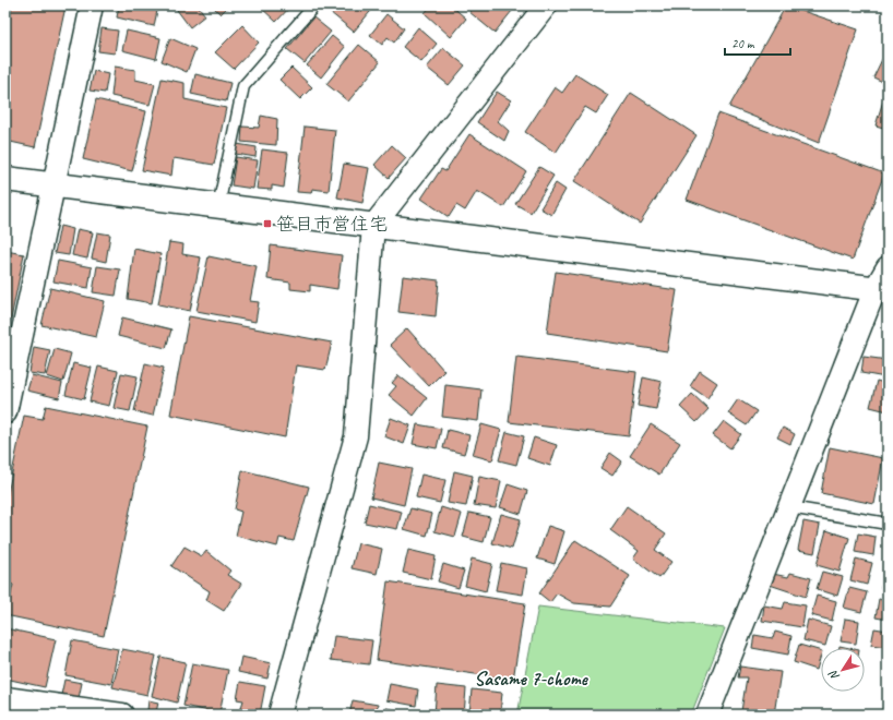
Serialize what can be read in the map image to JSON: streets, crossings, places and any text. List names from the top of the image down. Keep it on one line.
{"districts":["Sasame 7-chome"],"places":{"transit":["笹目市営住宅"]},"scale_bar":"20 m","north":"bottom left"}
